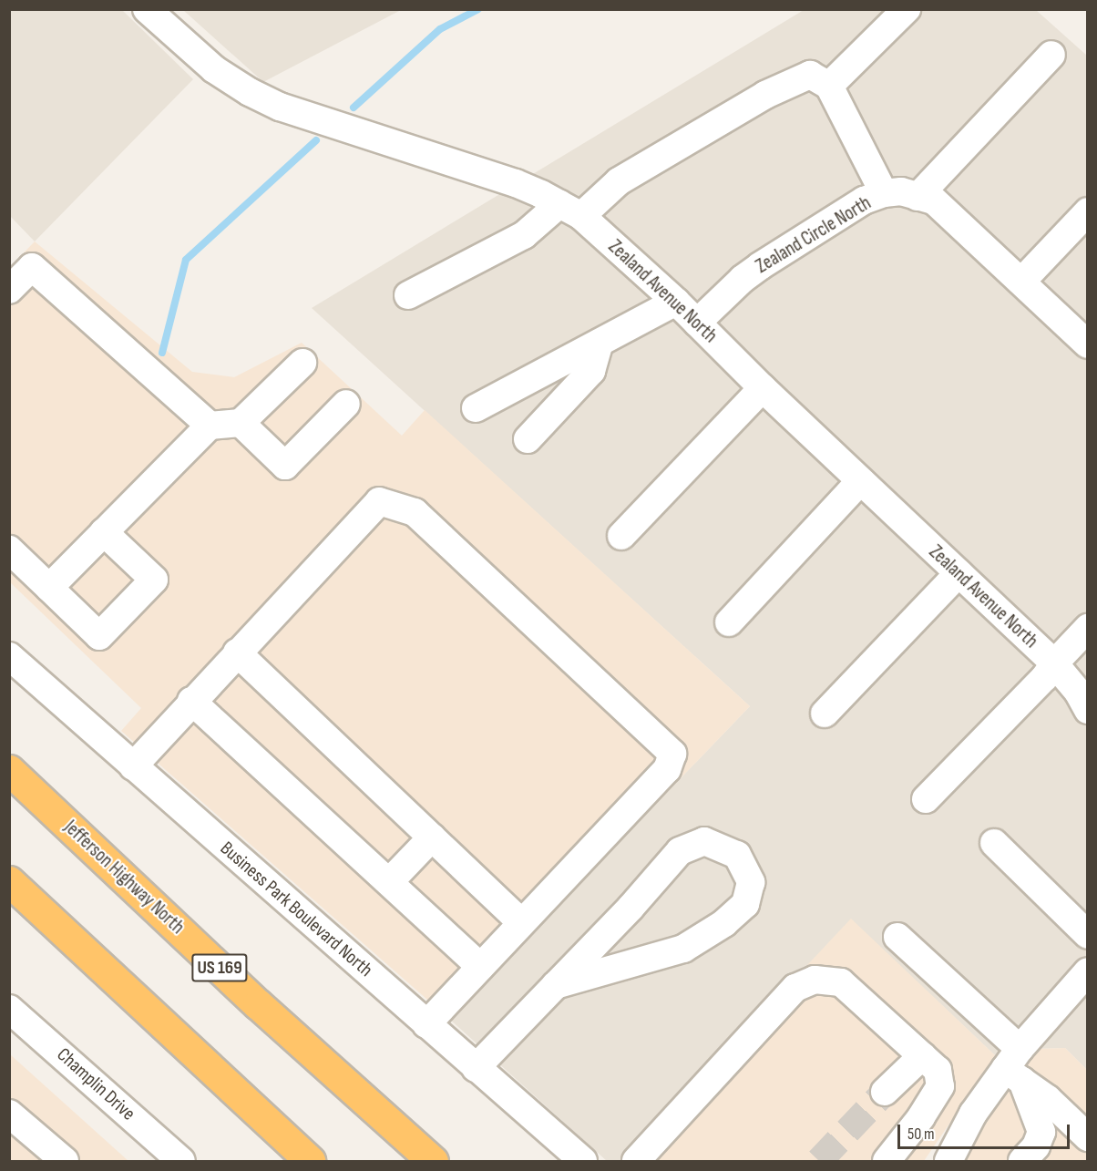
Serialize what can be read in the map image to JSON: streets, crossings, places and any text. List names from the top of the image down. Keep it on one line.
{"streets":{"highway":["Jefferson Highway North","US 169"],"street":["Zealand Circle North","Zealand Avenue North","Business Park Boulevard North","Champlin Drive"]},"crossings":[["Zealand Circle North","Zealand Avenue North"]],"scale_bar":"50 m"}
